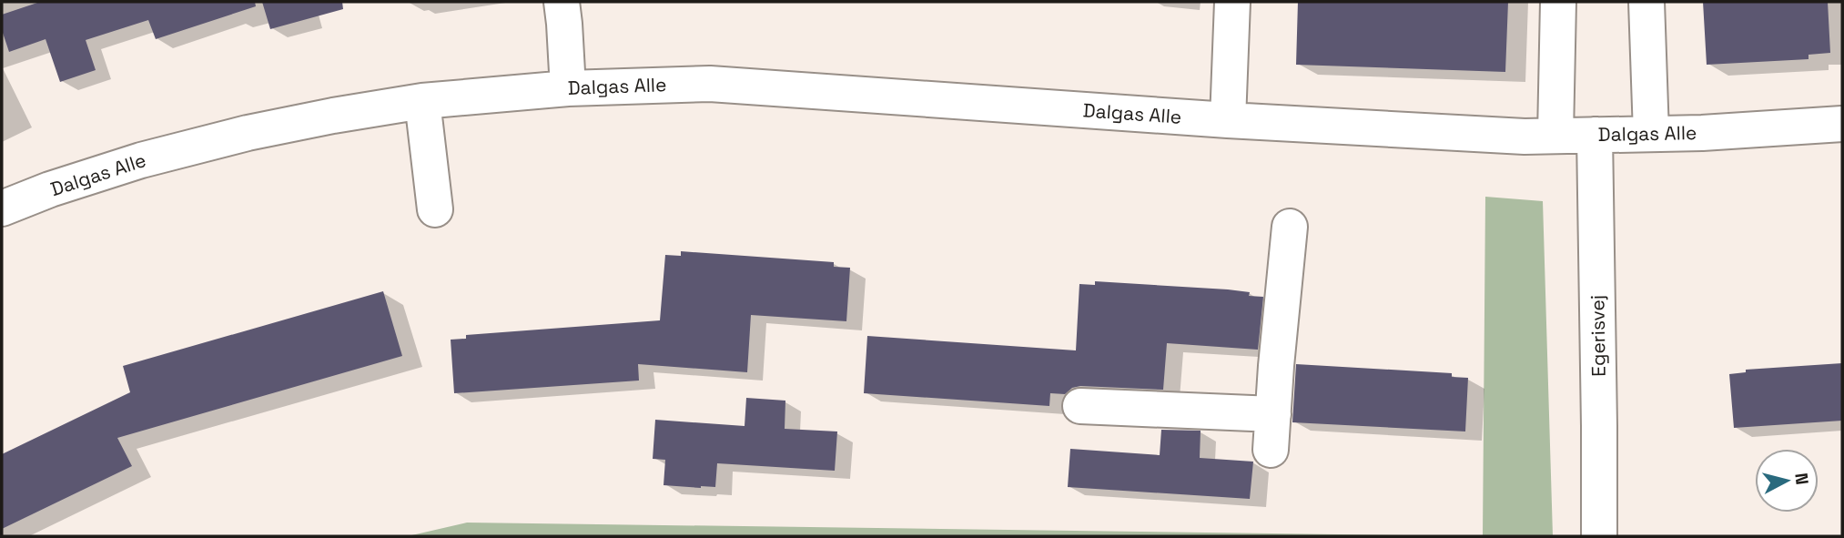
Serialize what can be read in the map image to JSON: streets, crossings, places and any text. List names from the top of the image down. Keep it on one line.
{"streets":{"street":["Dalgas Alle","Egerisvej"]},"crossings":[["Dalgas Alle","Egerisvej"]],"north":"right"}
